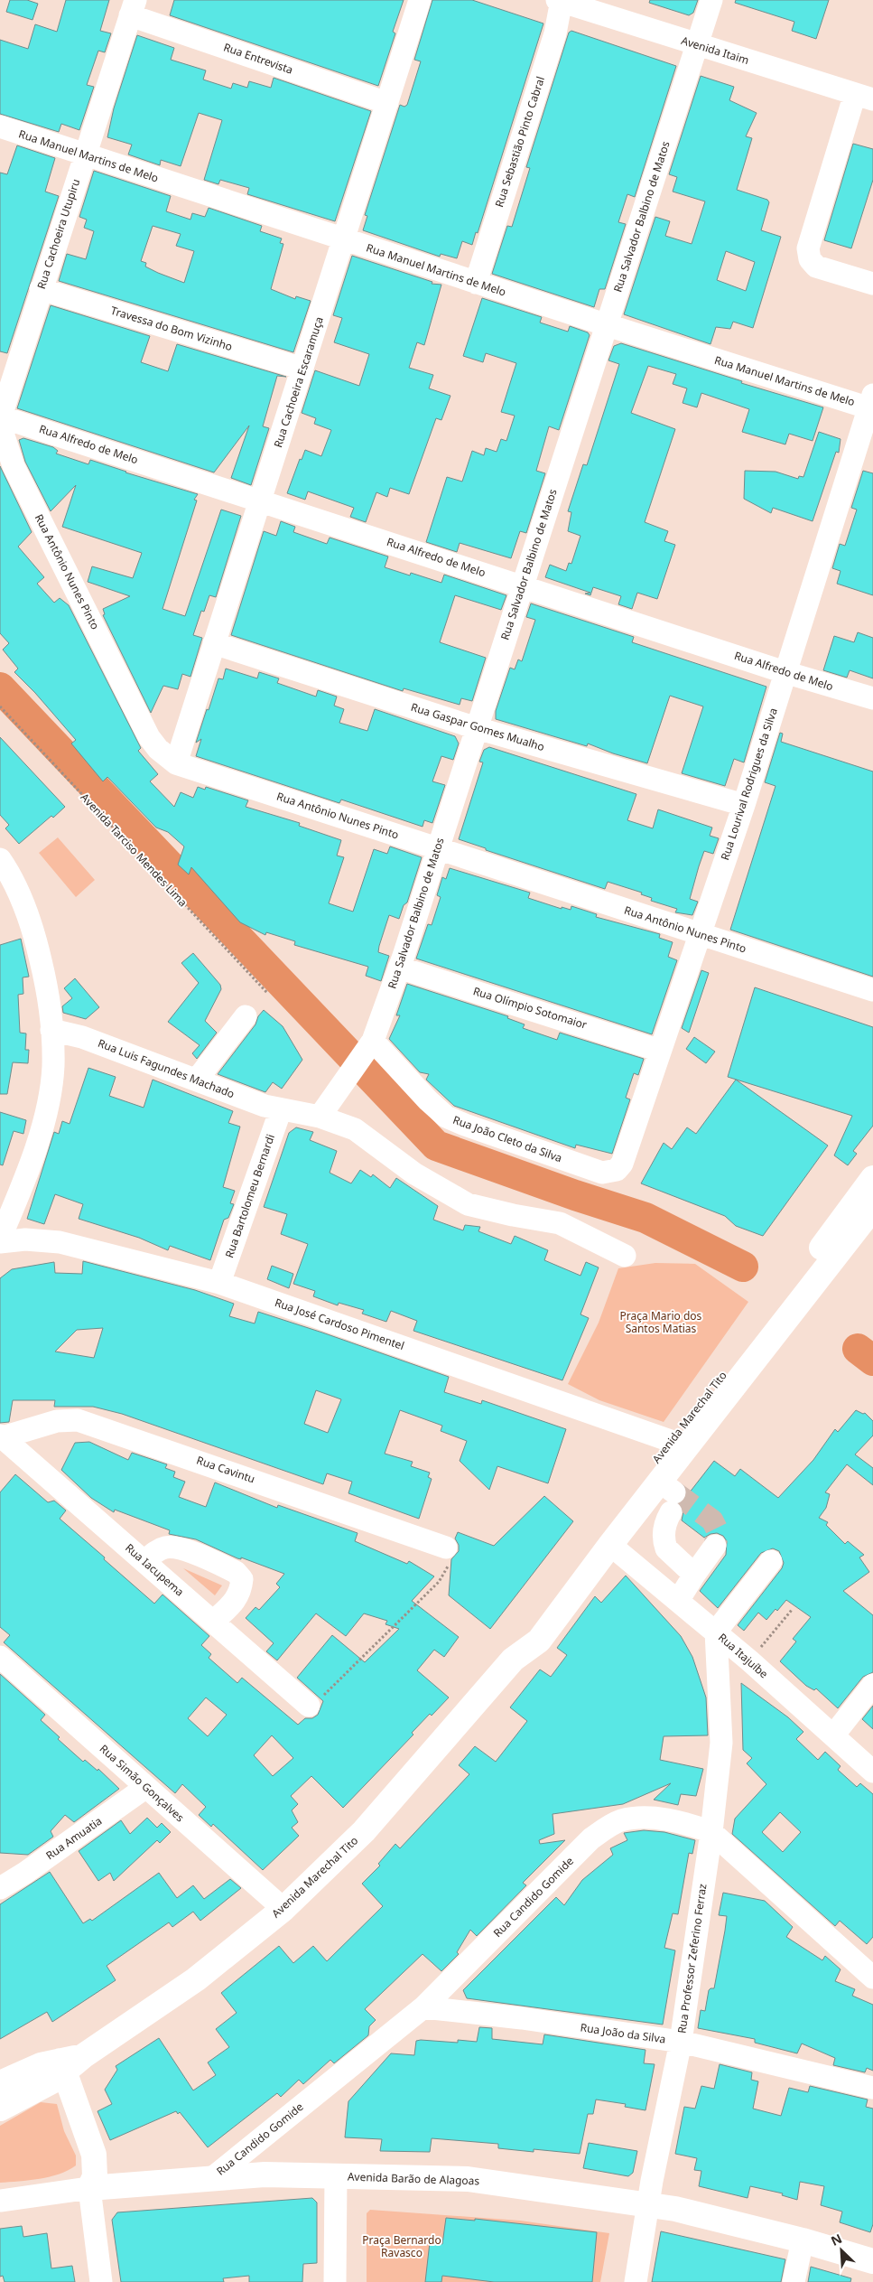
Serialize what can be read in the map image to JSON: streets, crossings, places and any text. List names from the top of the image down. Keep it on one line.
{"streets":{"main road":["Avenida Marechal Tito","Avenida Barão de Alagoas"],"street":["Avenida Itaim","Rua Entrevista","Rua Sebastião Pinto Cabral","Rua Manuel Martins de Melo","Rua Salvador Balbino de Matos","Rua Cachoeira Utupiru","Travessa do Bom Vizinho","Rua Cachoeira Escaramuça","Rua Alfredo de Melo","Rua Antônio Nunes Pinto","Rua Gaspar Gomes Mualho","Rua Lourival Rodrigues da Silva","Rua Olímpio Sotomaior","Rua Luis Fagundes Machado","Rua João Cleto da Silva","Rua Bartolomeu Bernardi","Rua José Cardoso Pimentel","Rua Cavintu","Rua Iacupema","Rua Itajuíbe","Rua Simão Gonçalves","Rua Amuatia","Rua Candido Gomide","Rua Professor Zeferino Ferraz","Rua João da Silva"],"path":["Avenida Tarciso Mendes Lima"]},"crossings":[["Avenida Itaim","Rua Sebastião Pinto Cabral"],["Avenida Itaim","Rua Salvador Balbino de Matos"],["Rua Entrevista","Rua Cachoeira Utupiru"],["Rua Entrevista","Rua Cachoeira Escaramuça"],["Rua Sebastião Pinto Cabral","Rua Manuel Martins de Melo"],["Rua Manuel Martins de Melo","Rua Salvador Balbino de Matos"],["Rua Manuel Martins de Melo","Rua Cachoeira Utupiru"],["Rua Manuel Martins de Melo","Rua Cachoeira Escaramuça"],["Rua Manuel Martins de Melo","Rua Lourival Rodrigues da Silva"],["Rua Salvador Balbino de Matos","Rua Alfredo de Melo"],["Rua Salvador Balbino de Matos","Rua Antônio Nunes Pinto"],["Rua Salvador Balbino de Matos","Rua Gaspar Gomes Mualho"],["Rua Salvador Balbino de Matos","Rua Olímpio Sotomaior"],["Rua Salvador Balbino de Matos","Rua João Cleto da Silva"],["Rua Cachoeira Utupiru","Travessa do Bom Vizinho"],["Rua Cachoeira Utupiru","Rua Alfredo de Melo"],["Rua Cachoeira Utupiru","Rua Antônio Nunes Pinto"],["Travessa do Bom Vizinho","Rua Cachoeira Escaramuça"],["Rua Cachoeira Escaramuça","Rua Alfredo de Melo"],["Rua Cachoeira Escaramuça","Rua Antônio Nunes Pinto"],["Rua Cachoeira Escaramuça","Rua Gaspar Gomes Mualho"],["Rua Alfredo de Melo","Rua Antônio Nunes Pinto"],["Rua Alfredo de Melo","Rua Lourival Rodrigues da Silva"],["Rua Antônio Nunes Pinto","Rua Lourival Rodrigues da Silva"],["Rua Gaspar Gomes Mualho","Rua Lourival Rodrigues da Silva"],["Rua Lourival Rodrigues da Silva","Rua Olímpio Sotomaior"],["Rua Lourival Rodrigues da Silva","Rua João Cleto da Silva"],["Rua Luis Fagundes Machado","Rua Bartolomeu Bernardi"],["Rua Bartolomeu Bernardi","Rua José Cardoso Pimentel"],["Rua José Cardoso Pimentel","Avenida Marechal Tito"],["Avenida Marechal Tito","Rua Itajuíbe"],["Avenida Marechal Tito","Rua Simão Gonçalves"],["Rua Cavintu","Rua Iacupema"],["Rua Itajuíbe","Rua Professor Zeferino Ferraz"],["Rua Simão Gonçalves","Rua Amuatia"],["Rua Candido Gomide","Rua Professor Zeferino Ferraz"],["Rua Candido Gomide","Rua João da Silva"],["Rua Candido Gomide","Avenida Barão de Alagoas"],["Rua Professor Zeferino Ferraz","Rua João da Silva"],["Rua Professor Zeferino Ferraz","Avenida Barão de Alagoas"]],"parks":["Praça Mario dos Santos Matias","Praça Bernardo Ravasco"],"north":"top left"}
